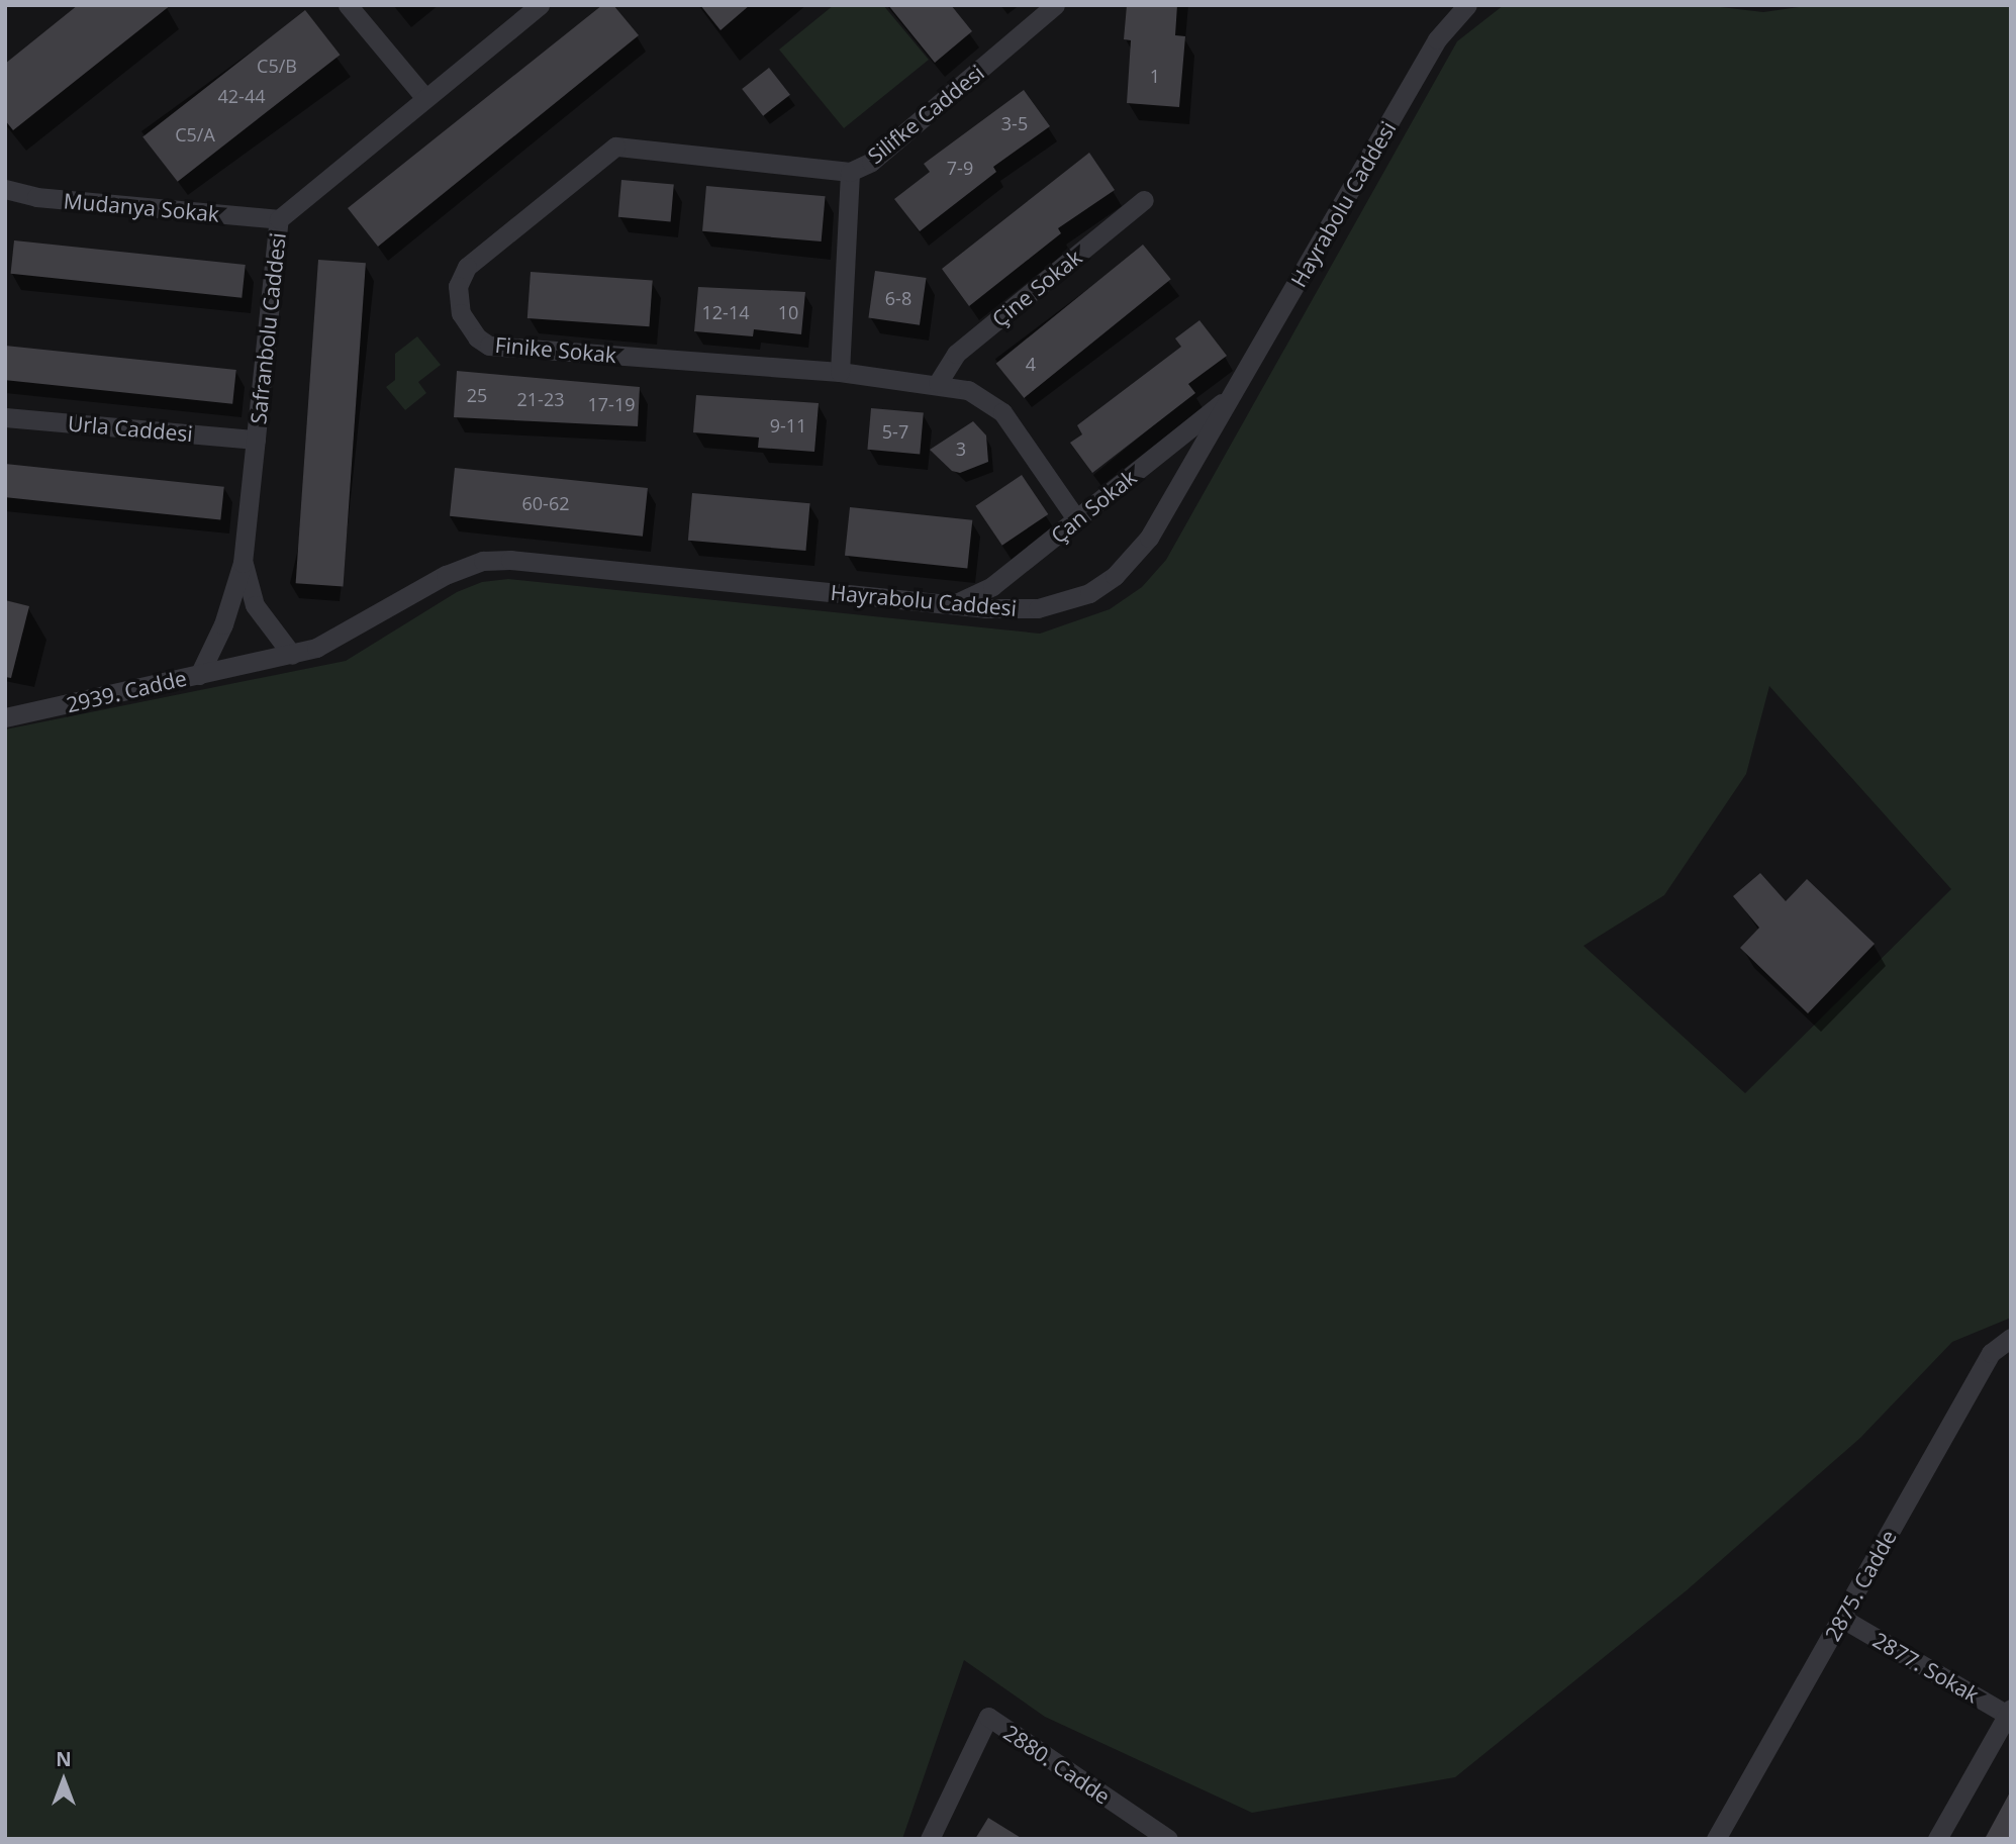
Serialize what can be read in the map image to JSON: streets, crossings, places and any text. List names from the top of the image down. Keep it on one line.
{"streets":{"street":["Silifke Caddesi","Hayrabolu Caddesi","Mudanya Sokak","Çine Sokak","Safranbolu Caddesi","Finike Sokak","Urla Caddesi","Çan Sokak","2939. Cadde","2875. Cadde","2877. Sokak","2880. Cadde"]},"crossings":[["Silifke Caddesi","Finike Sokak"],["Hayrabolu Caddesi","Safranbolu Caddesi"],["Hayrabolu Caddesi","Çan Sokak"],["Hayrabolu Caddesi","2939. Cadde"],["Mudanya Sokak","Safranbolu Caddesi"],["Çine Sokak","Finike Sokak"],["Safranbolu Caddesi","Urla Caddesi"],["Safranbolu Caddesi","2939. Cadde"],["Finike Sokak","Çan Sokak"],["2875. Cadde","2877. Sokak"]],"house_numbers":["C5/B","1","42-44","3-5","C5/A","7-9","6-8","12-14","10","4","25","21-23","17-19","9-11","5-7","3","60-62"],"north":"top"}
